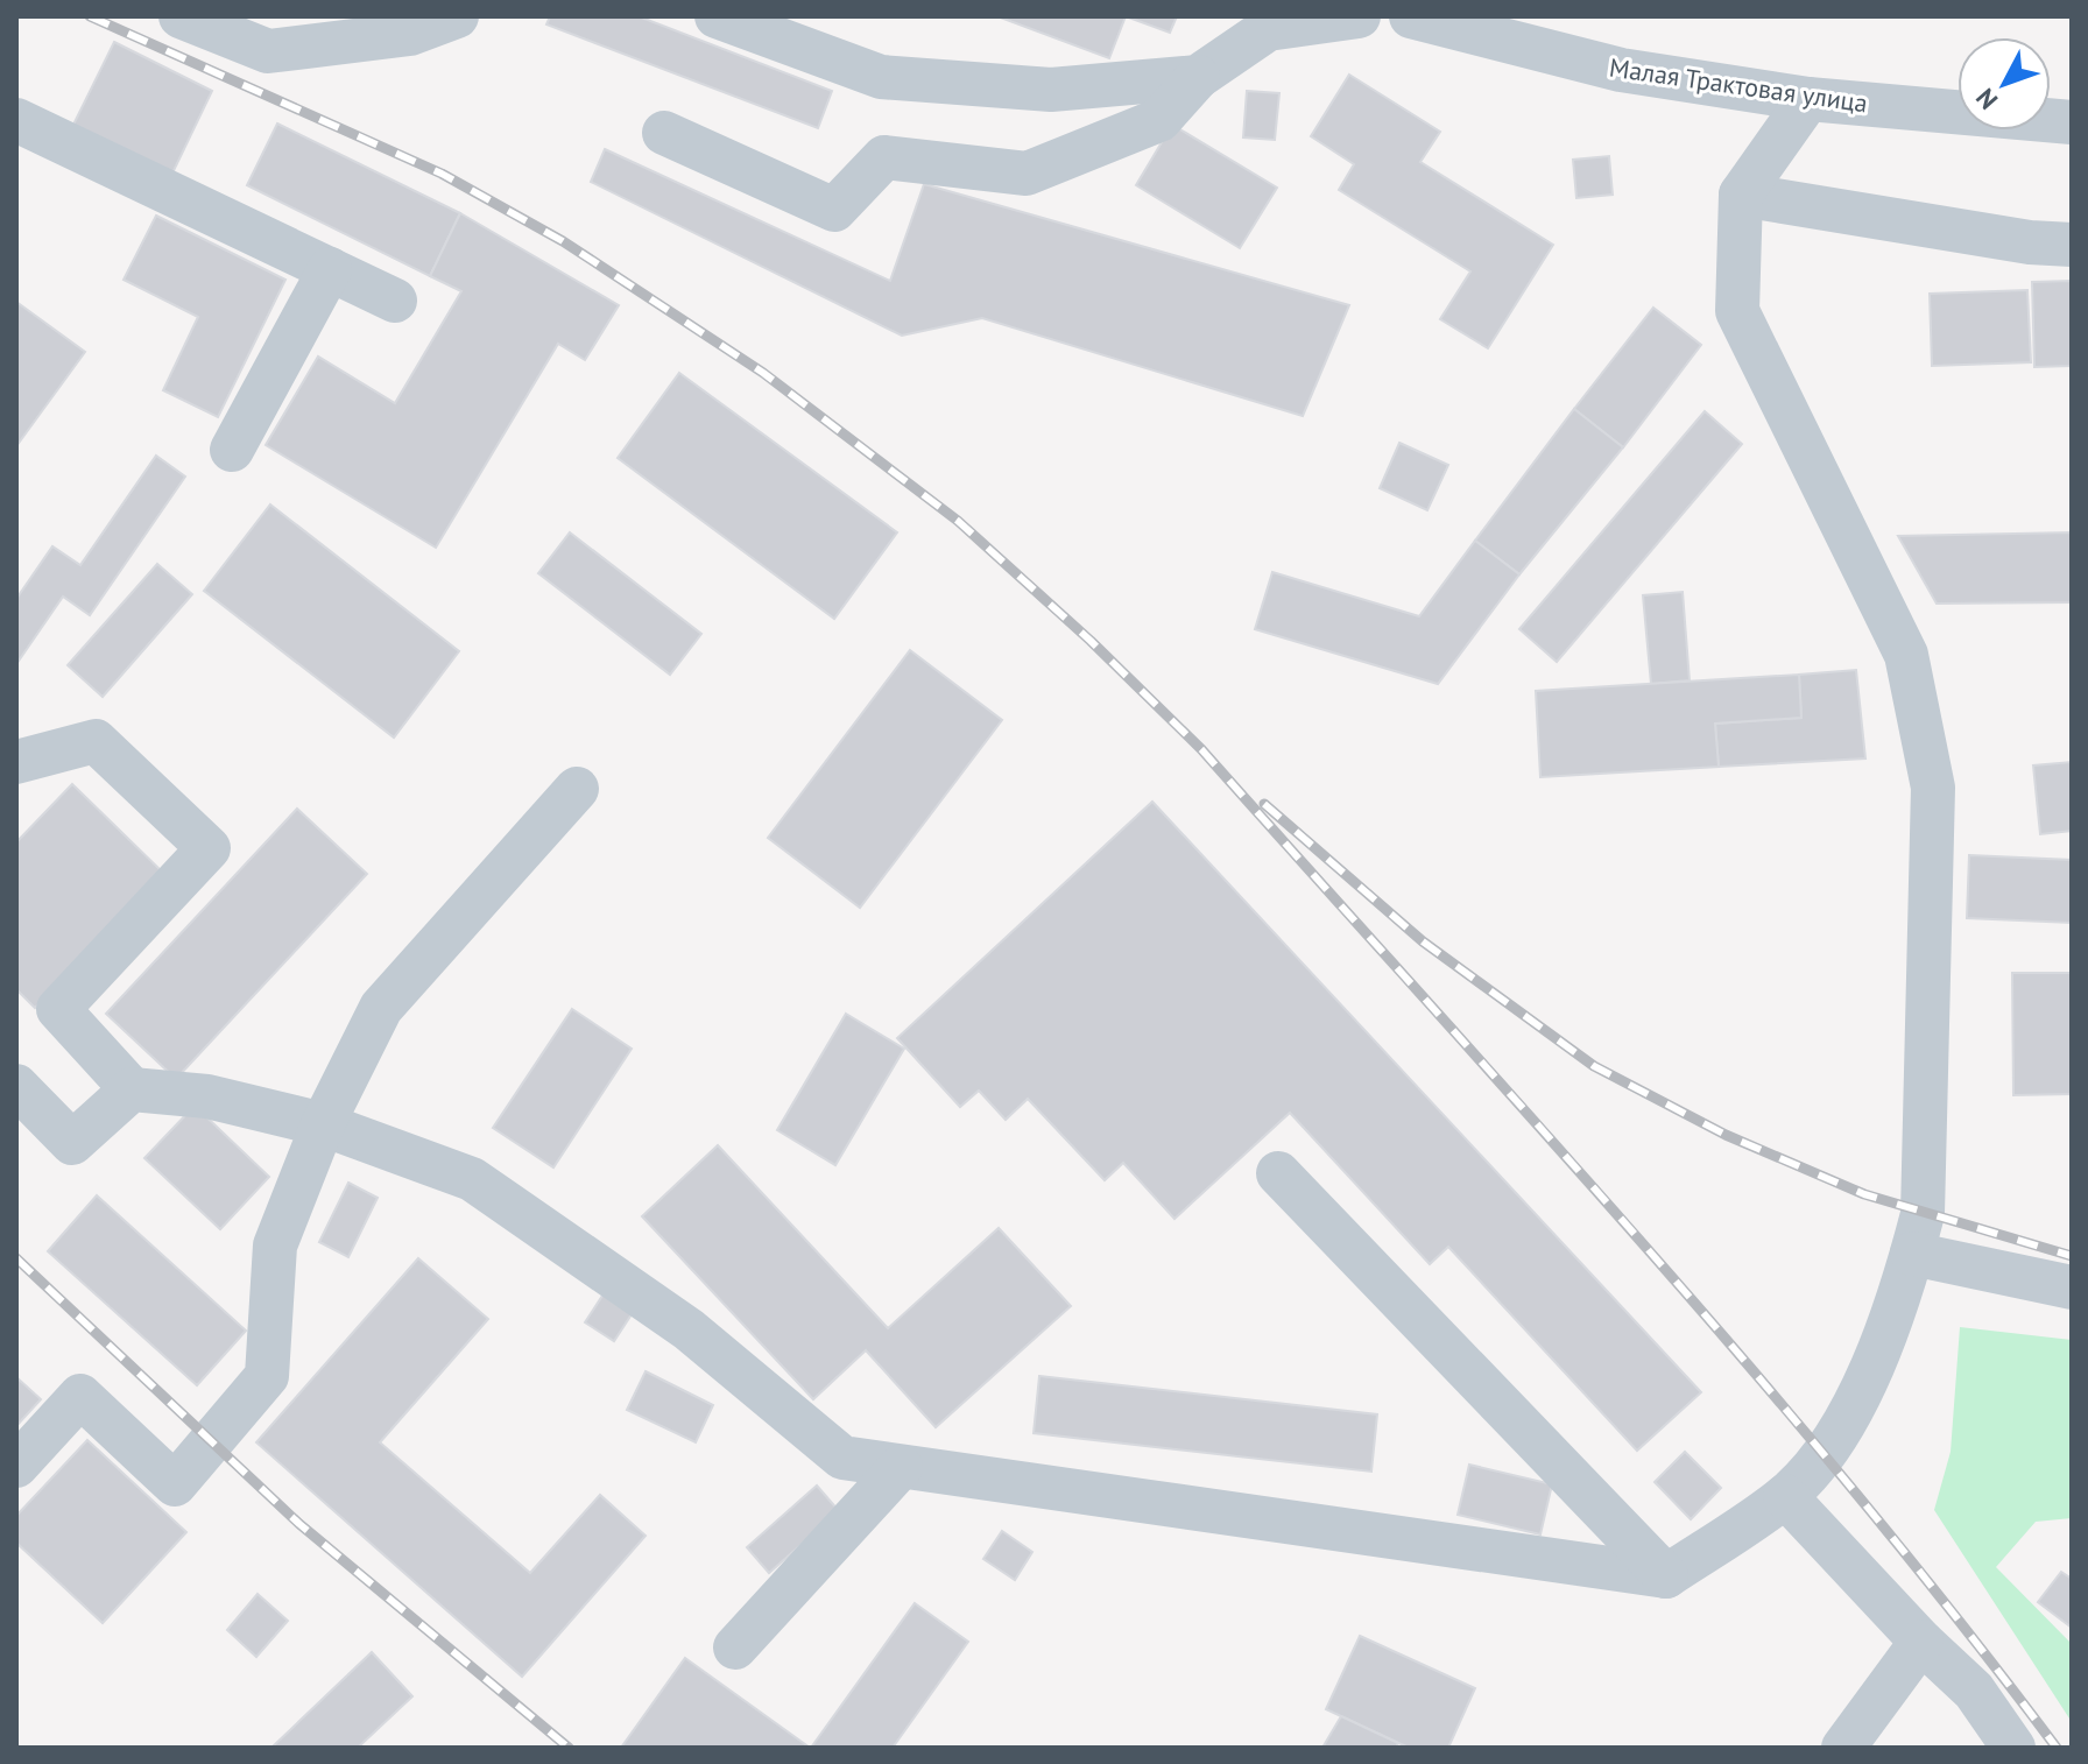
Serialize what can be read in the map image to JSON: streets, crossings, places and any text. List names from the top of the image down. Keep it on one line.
{"streets":{"street":["Малая Трактовая улица"]},"north":"bottom left"}
